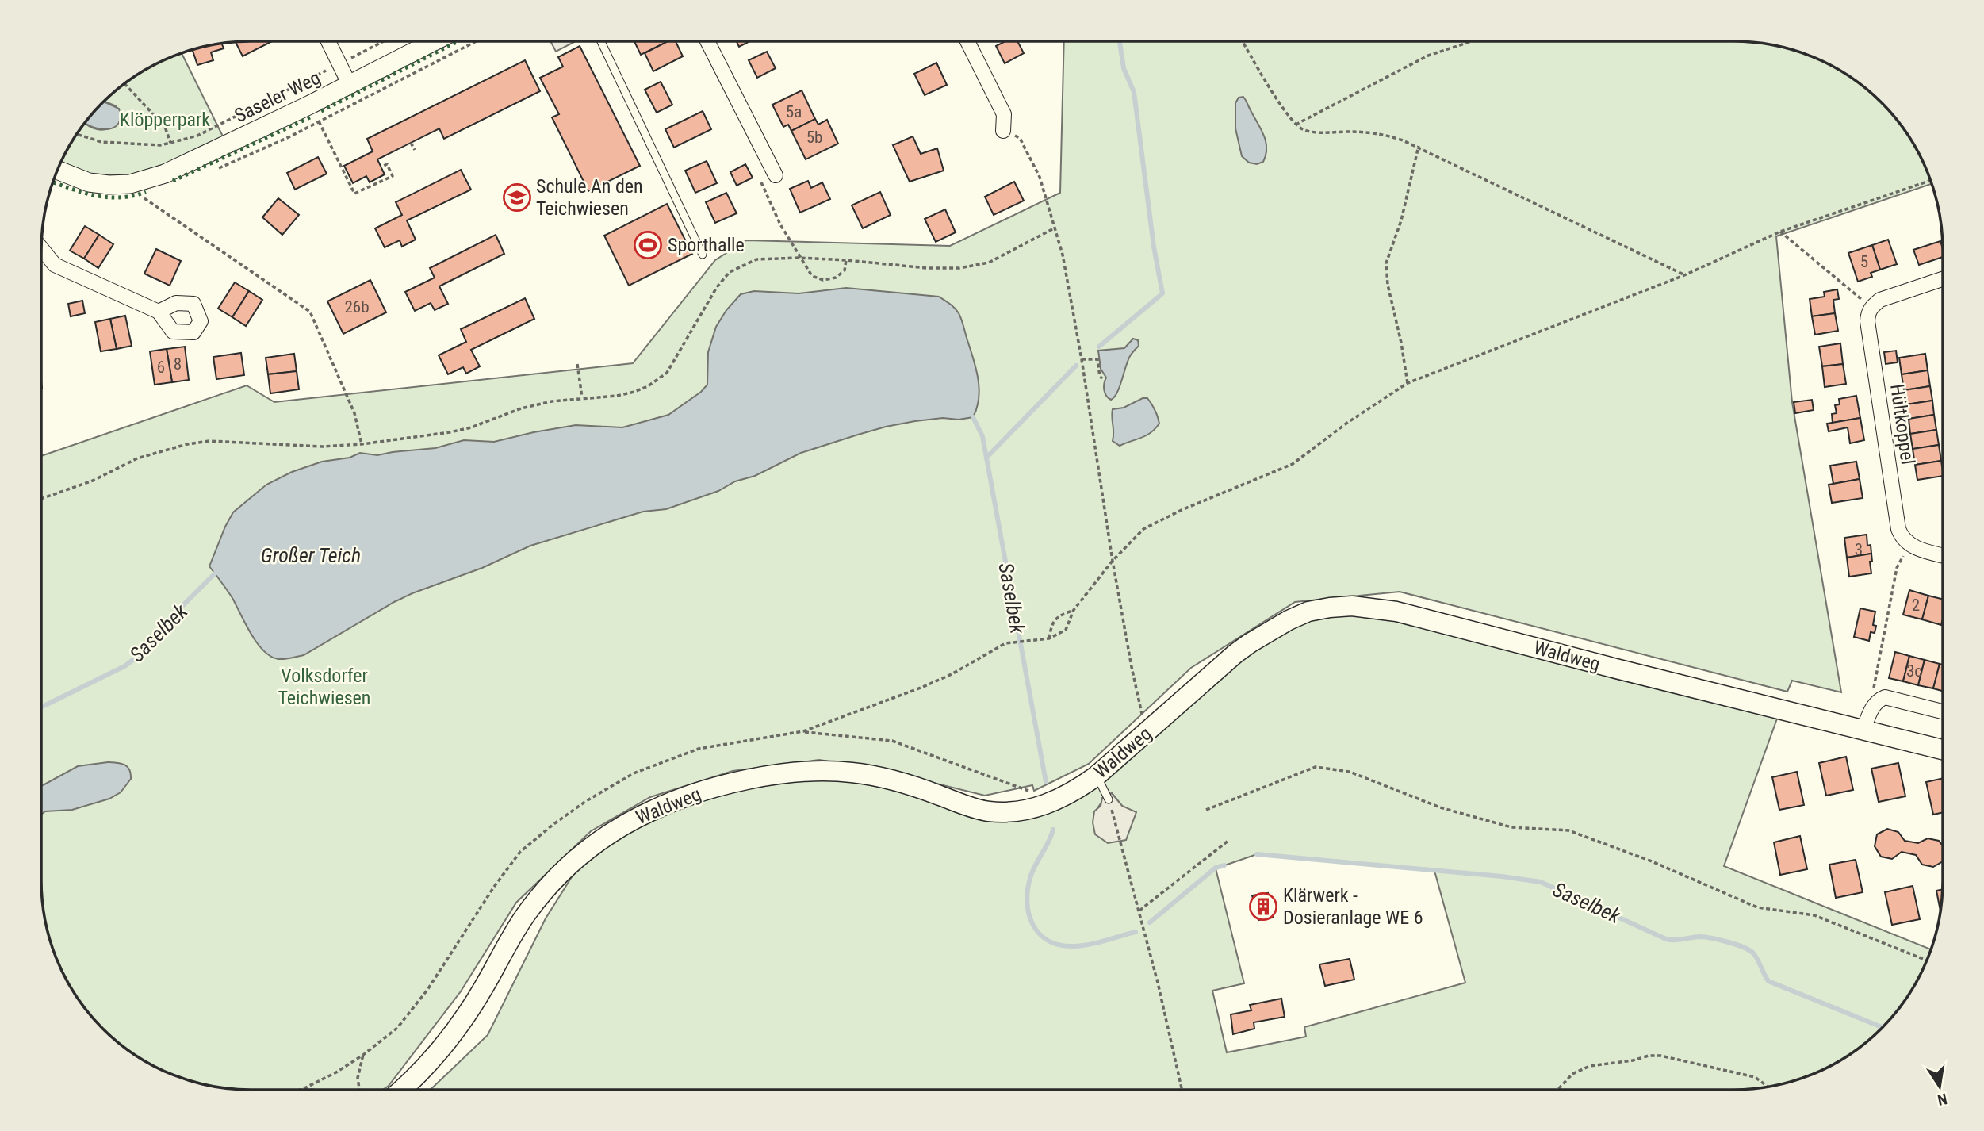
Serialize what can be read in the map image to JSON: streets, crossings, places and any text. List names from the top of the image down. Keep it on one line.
{"streets":{"main road":["Waldweg"],"street":["Saseler Weg","Hültkoppel"]},"water":["Großer Teich","Saselbek"],"parks":["Klöpperpark","Volksdorfer Teichwiesen"],"places":{"school or university":["Schule An den Teichwiesen"],"sports":["Sporthalle"],"building":["Klärwerk - Dosieranlage WE 6"]},"house_numbers":["5a","5b","5","26b","8","6","3","2","3c"],"north":"bottom"}
